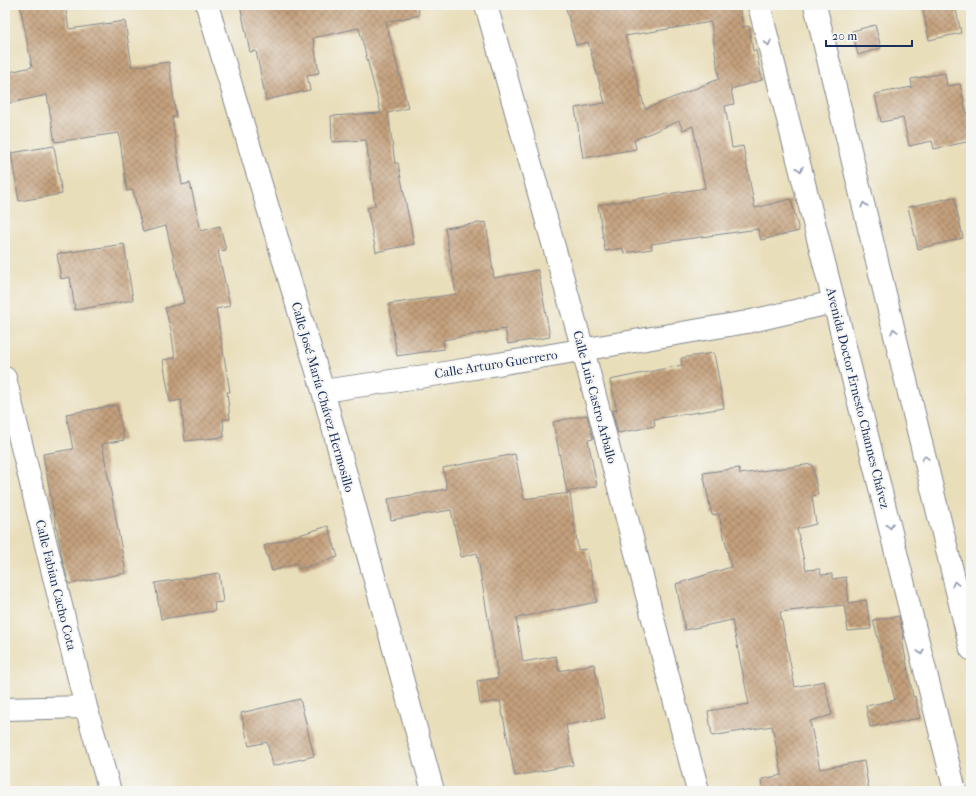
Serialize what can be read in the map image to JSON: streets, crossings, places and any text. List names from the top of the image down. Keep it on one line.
{"streets":{"street":["Calle Arturo Guerrero","Calle José María Chávez Hermosillo","Calle Luis Castro Arballo","Avenida Doctor Ernesto Channes Chávez","Calle Fabian Cacho Cota"]},"crossings":[["Calle Arturo Guerrero","Calle José María Chávez Hermosillo"],["Calle Arturo Guerrero","Calle Luis Castro Arballo"],["Calle Arturo Guerrero","Avenida Doctor Ernesto Channes Chávez"]],"scale_bar":"20 m"}
